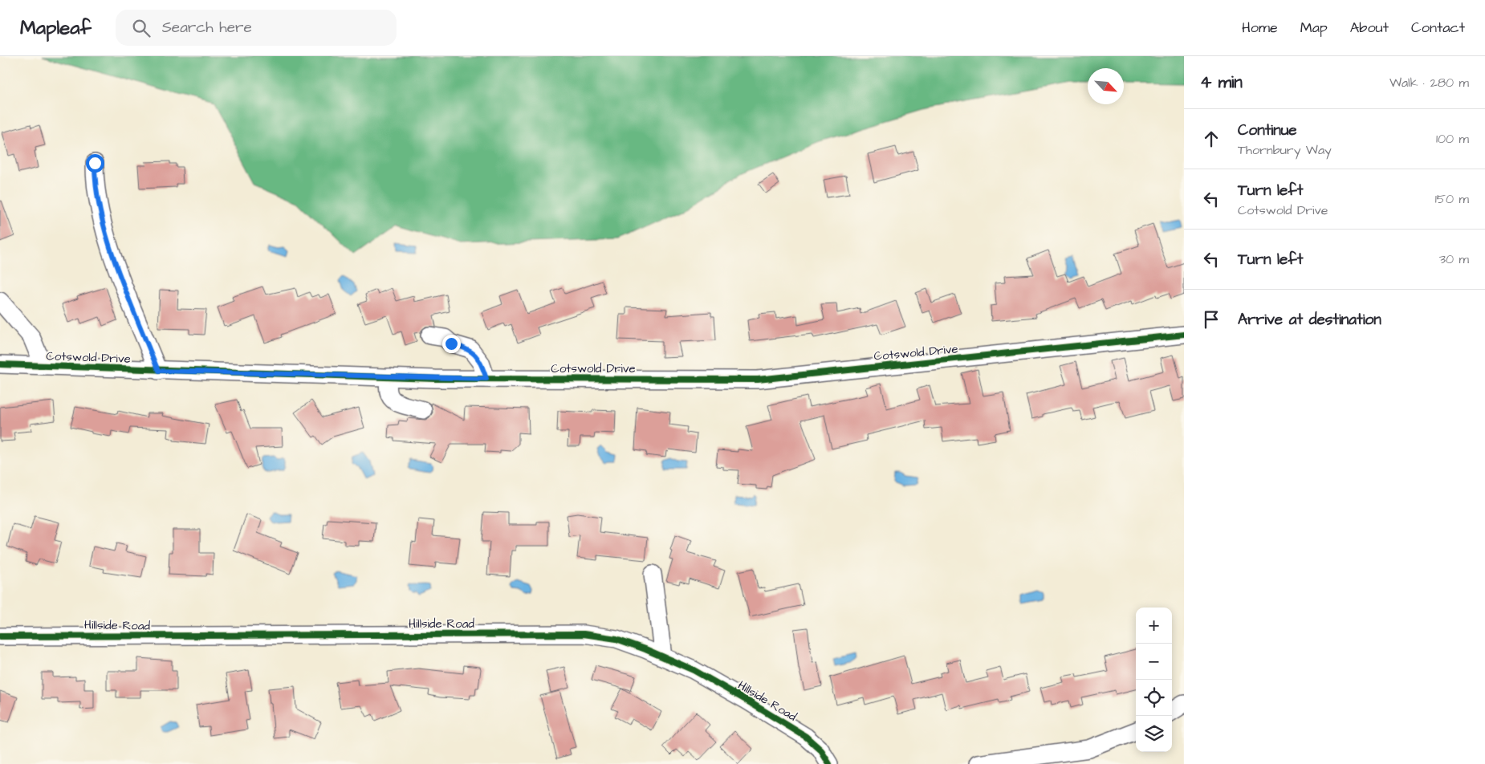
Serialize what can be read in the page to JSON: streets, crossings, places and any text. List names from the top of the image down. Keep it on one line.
{"streets":{"street":["Cotswold Drive","Hillside Road"]},"north":"bottom right","page":{"header":"Mapleaf","search":"Search here","nav":["Home","Map","About","Contact"],"heading":["4 min","Walk · 280 m"],"list":[["Continue","Thornbury Way","100 m"],["Turn left","Cotswold Drive","150 m"],["Turn left","30 m"],"Arrive at destination"],"map_buttons":["+","−"]}}
